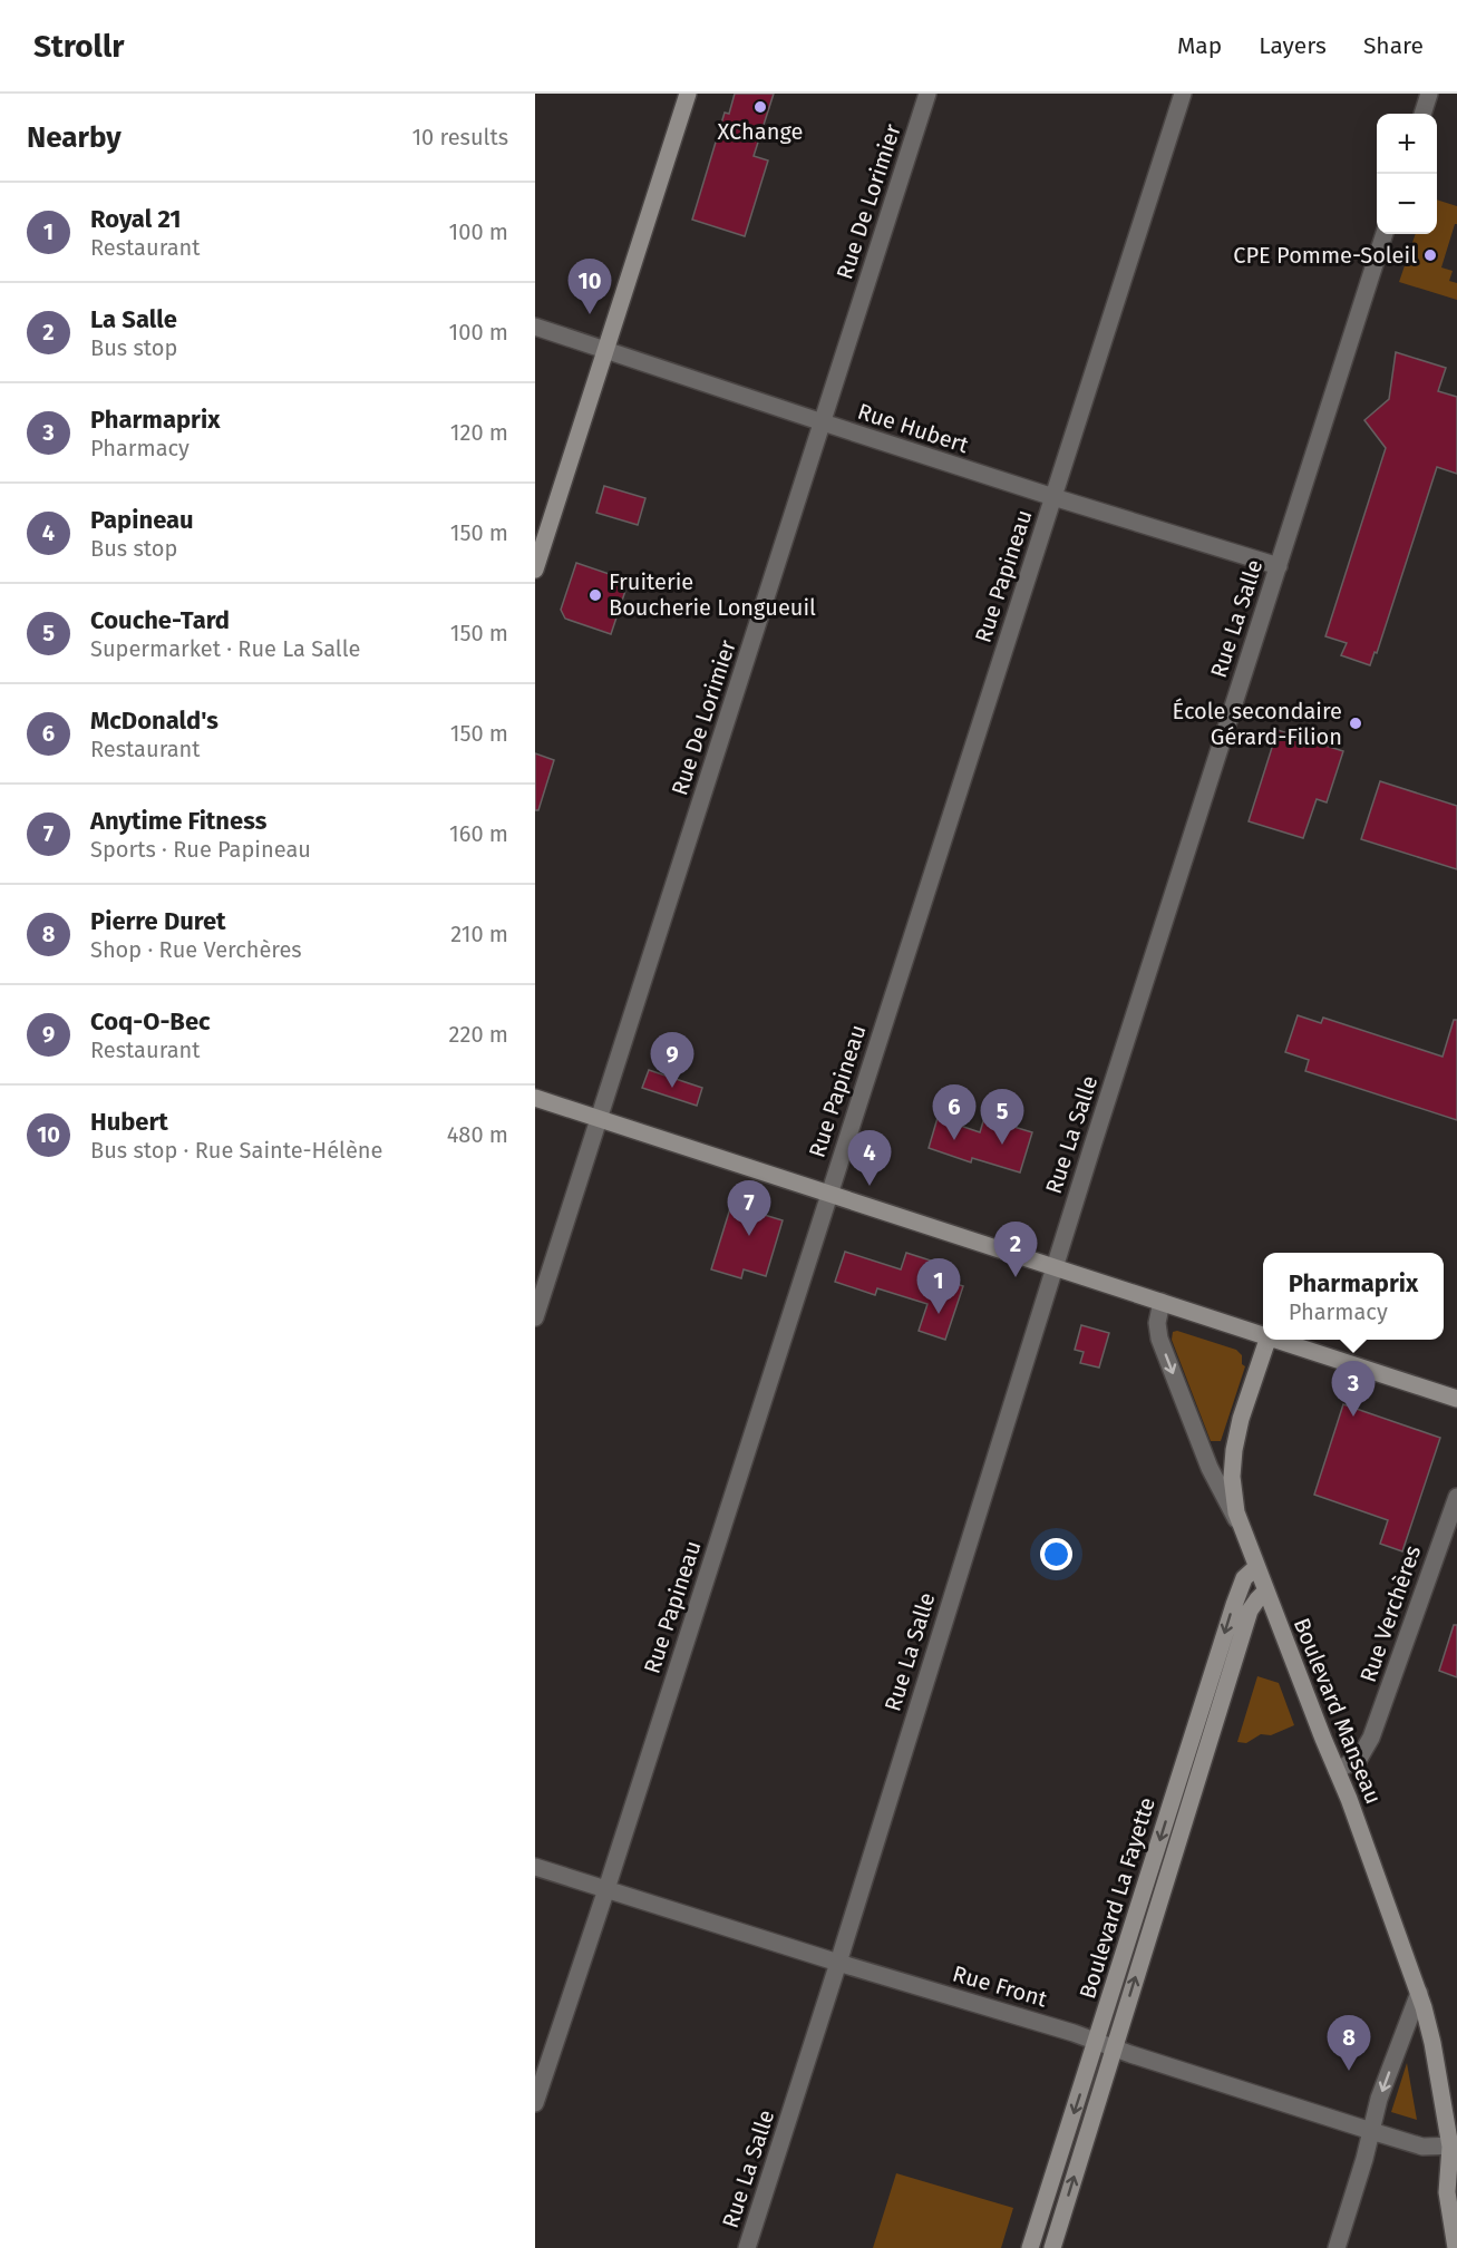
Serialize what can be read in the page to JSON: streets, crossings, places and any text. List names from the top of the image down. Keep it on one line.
{"streets":{"street":["Rue De Lorimier","Rue Hubert","Rue Papineau","Rue La Salle","Rue Verchères","Boulevard Manseau","Boulevard La Fayette","Rue Front"]},"crossings":[["Rue De Lorimier","Rue Hubert"],["Rue Hubert","Rue Papineau"],["Rue Hubert","Rue La Salle"],["Rue Papineau","Rue Front"],["Rue La Salle","Rue Front"],["Rue Verchères","Boulevard Manseau"],["Boulevard Manseau","Boulevard La Fayette"],["Boulevard Manseau","Rue Front"],["Boulevard La Fayette","Rue Front"]],"places":["XChange","CPE Pomme-Soleil","Fruiterie Boucherie Longueuil","École secondaire Gérard-Filion"],"page":{"header":"Strollr","nav":["Map","Layers","Share"],"heading":["Nearby","10 results"],"map_buttons":["+","−"],"list":[{"mark":"1","name":"Royal 21","note":"Restaurant","value":"100 m"},{"mark":"2","name":"La Salle","note":"Bus stop","value":"100 m"},{"mark":"3","name":"Pharmaprix","note":"Pharmacy","value":"120 m"},{"mark":"4","name":"Papineau","note":"Bus stop","value":"150 m"},{"mark":"5","name":"Couche-Tard","note":"Supermarket · Rue La Salle","value":"150 m"},{"mark":"6","name":"McDonald's","note":"Restaurant","value":"150 m"},{"mark":"7","name":"Anytime Fitness","note":"Sports · Rue Papineau","value":"160 m"},{"mark":"8","name":"Pierre Duret","note":"Shop · Rue Verchères","value":"210 m"},{"mark":"9","name":"Coq-O-Bec","note":"Restaurant","value":"220 m"},{"mark":"10","name":"Hubert","note":"Bus stop · Rue Sainte-Hélène","value":"480 m"}],"pins":["10","9","6","5","4","7","2","1","3","8"],"popup":["Pharmaprix","Pharmacy"]}}
